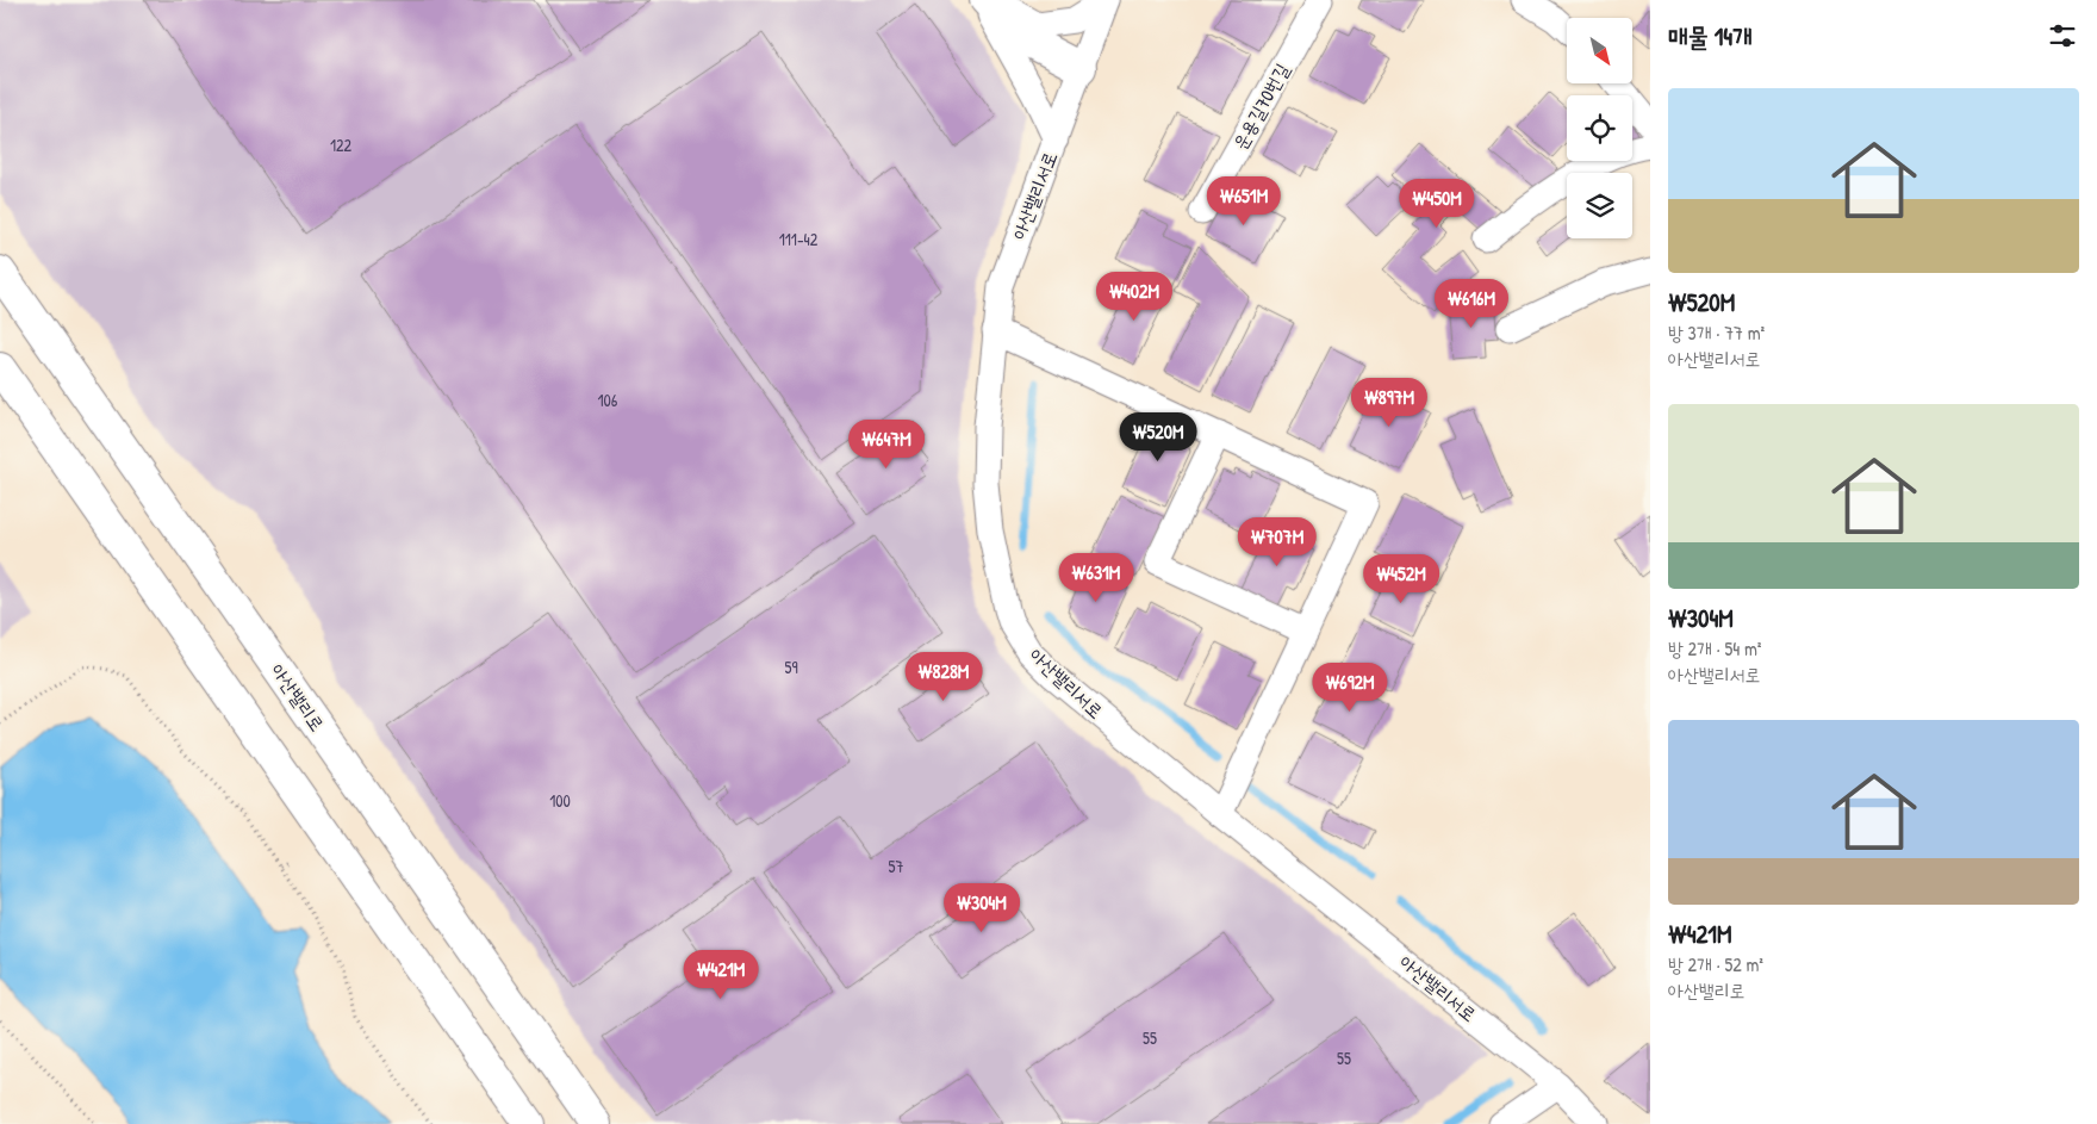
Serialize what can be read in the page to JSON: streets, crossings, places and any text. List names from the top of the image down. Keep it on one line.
{"streets":{"street":["운용길70번길","아산밸리서로","아산밸리로"]},"house_numbers":["122","111-42","106","59","100","57","55","55"],"north":"bottom right","page":{"heading":"매물 14개","list":[{"name":"₩520M","note":"방 3개 · 77 m² · 아산밸리서로"},{"name":"₩304M","note":"방 2개 · 54 m² · 아산밸리서로"},{"name":"₩421M","note":"방 2개 · 52 m² · 아산밸리로"}],"price":["₩651M","₩450M","₩402M","₩616M","₩897M","₩520M","₩647M","₩707M","₩631M","₩452M","₩828M","₩692M","₩304M","₩421M"]}}
